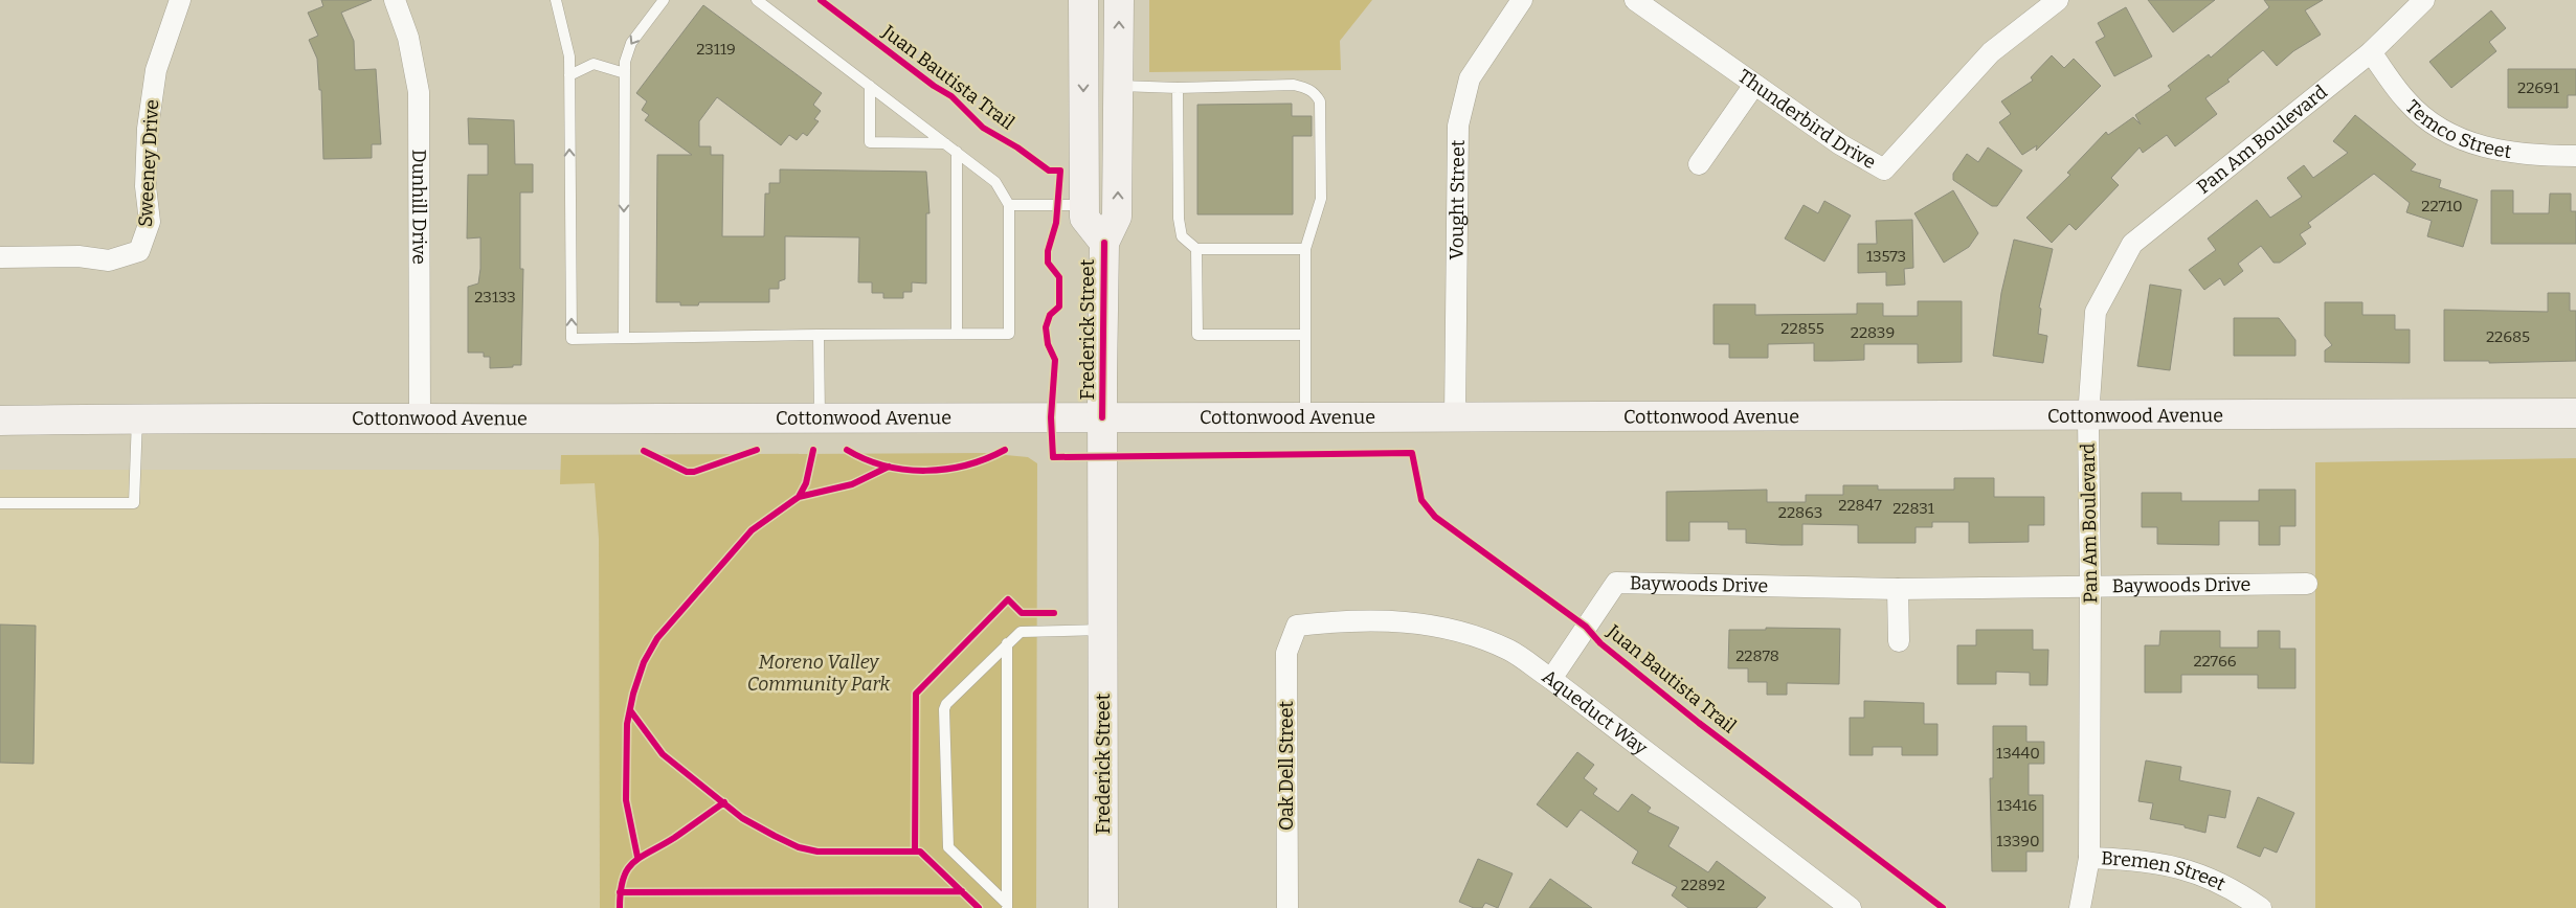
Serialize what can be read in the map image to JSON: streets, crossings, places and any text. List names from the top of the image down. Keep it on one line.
{"streets":{"street":["Thunderbird Drive","Temco Street","Pan Am Boulevard","Sweeney Drive","Vought Street","Dunhill Drive","Frederick Street","Cottonwood Avenue","Baywoods Drive","Aqueduct Way","Oak Dell Street","Bremen Street"],"cycle path":["Juan Bautista Trail"]},"crossings":[["Temco Street","Pan Am Boulevard"],["Pan Am Boulevard","Cottonwood Avenue"],["Pan Am Boulevard","Baywoods Drive"],["Pan Am Boulevard","Bremen Street"],["Vought Street","Cottonwood Avenue"],["Dunhill Drive","Cottonwood Avenue"],["Frederick Street","Cottonwood Avenue"],["Baywoods Drive","Aqueduct Way"],["Aqueduct Way","Oak Dell Street"]],"parks":["Moreno Valley Community Park"],"house_numbers":["23119","22691","22710","13573","23133","22855","22839","22685","22847","22831","22863","22878","22766","13440","13416","13390","22892"]}
